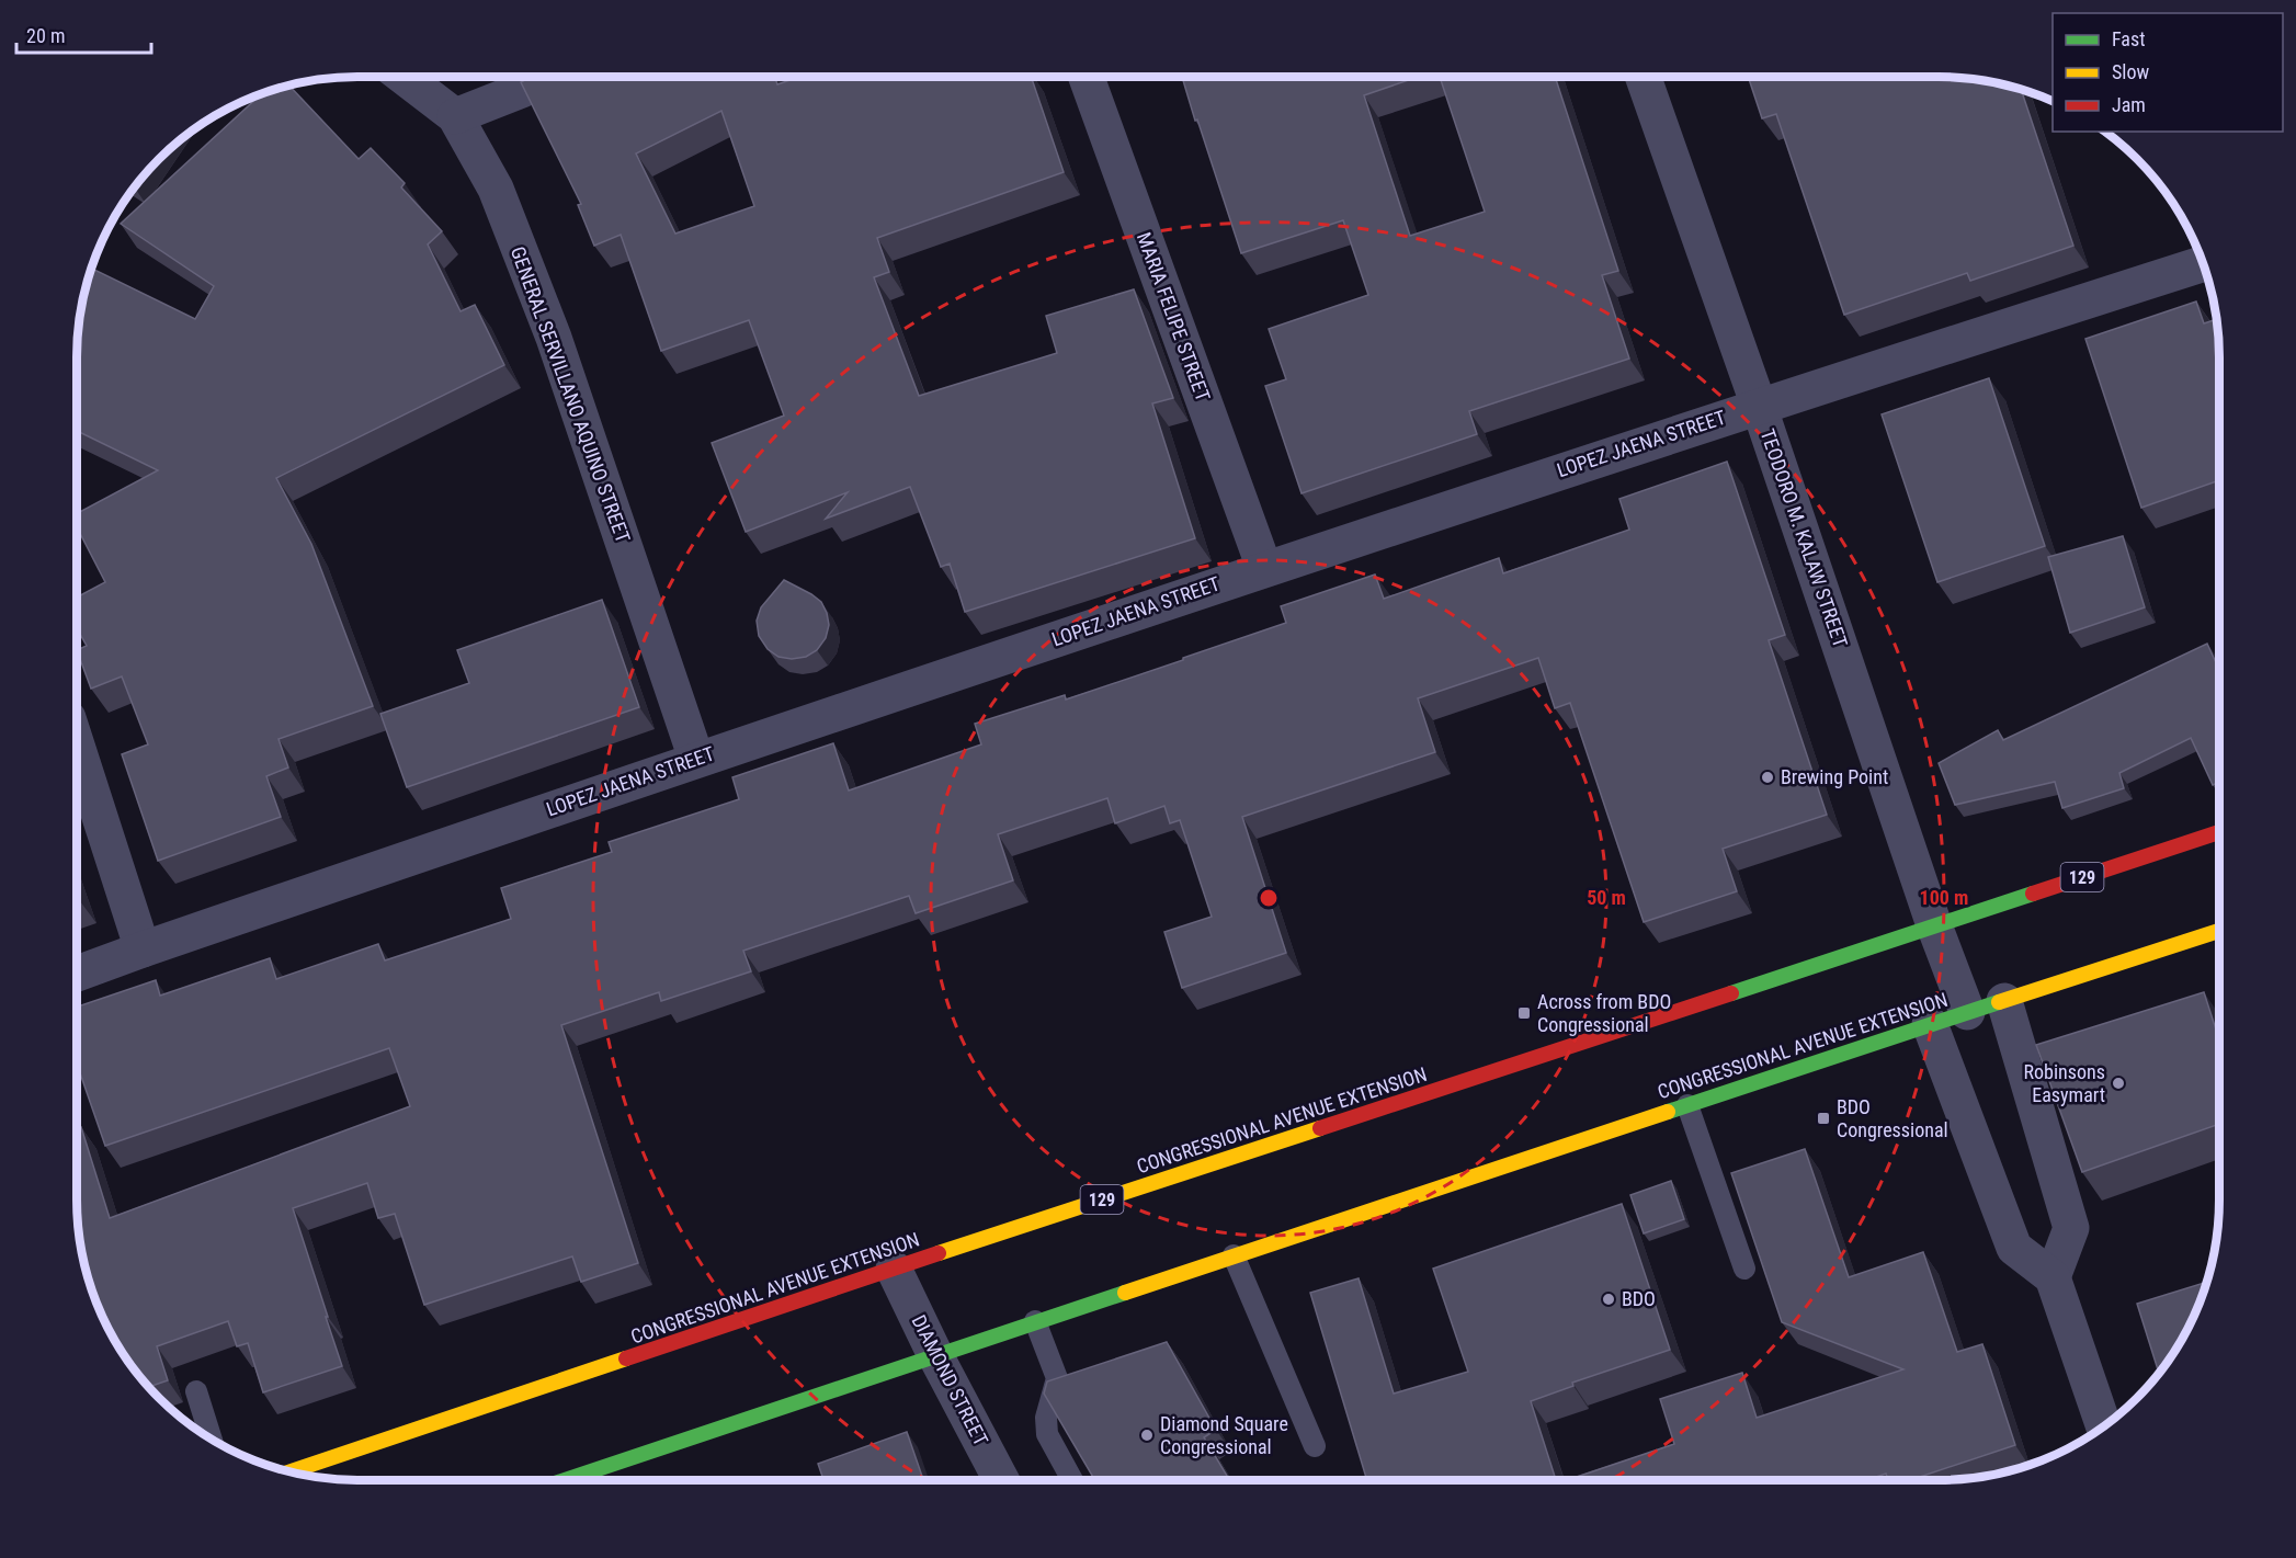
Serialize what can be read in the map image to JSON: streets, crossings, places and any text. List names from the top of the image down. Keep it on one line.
{"streets":{"main road":["129","CONGRESSIONAL AVENUE EXTENSION"],"street":["MARIA FELIPE STREET","GENERAL SERVILLANO AQUINO STREET","LOPEZ JAENA STREET","TEODORO M. KALAW STREET","DIAMOND STREET"]},"crossings":[["MARIA FELIPE STREET","LOPEZ JAENA STREET"],["GENERAL SERVILLANO AQUINO STREET","LOPEZ JAENA STREET"],["LOPEZ JAENA STREET","TEODORO M. KALAW STREET"],["TEODORO M. KALAW STREET","CONGRESSIONAL AVENUE EXTENSION"],["CONGRESSIONAL AVENUE EXTENSION","DIAMOND STREET"]],"places":{"other":["Brewing Point","Robinsons Easymart","BDO","Diamond Square Congressional"],"transit":["Across from BDO Congressional","BDO Congressional"]},"legend":["Fast","Slow","Jam"],"scale_bar":"20 m","rings":["50 m","100 m"]}
